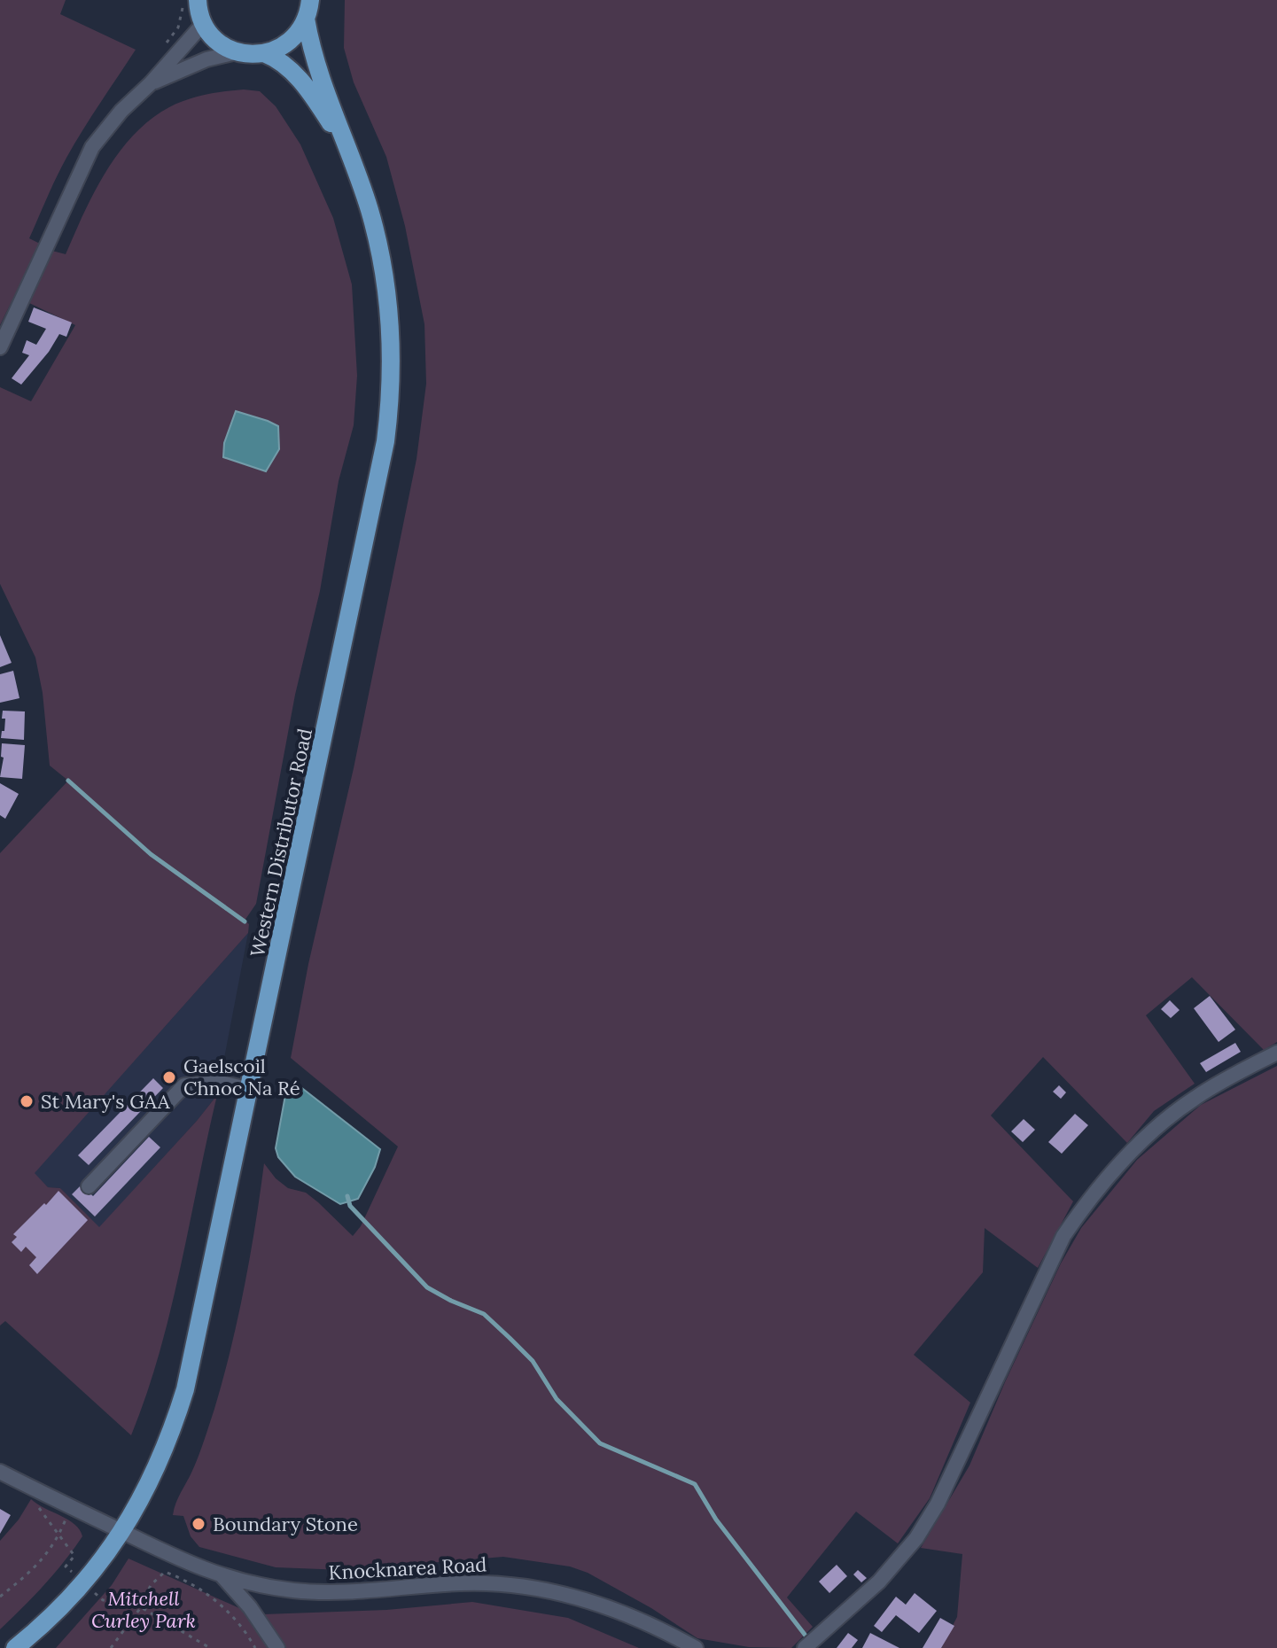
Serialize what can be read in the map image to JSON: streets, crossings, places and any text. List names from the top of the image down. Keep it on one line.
{"streets":{"main road":["Western Distributor Road"],"street":["Knocknarea Road"]},"crossings":[["Western Distributor Road","Knocknarea Road"]],"parks":["Mitchell Curley Park"],"places":["Gaelscoil Chnoc Na Ré","St Mary's GAA","Boundary Stone"]}
